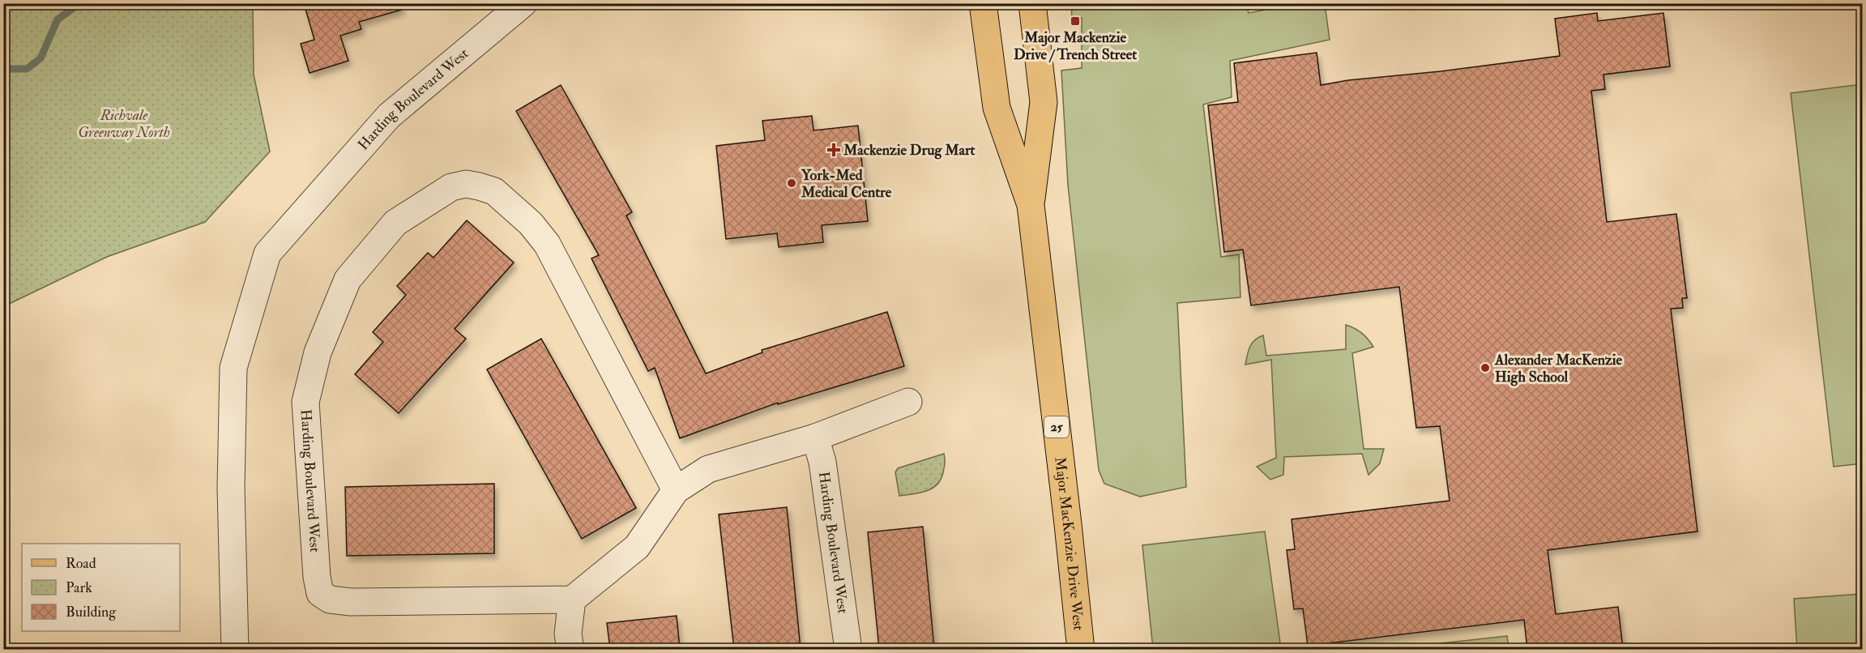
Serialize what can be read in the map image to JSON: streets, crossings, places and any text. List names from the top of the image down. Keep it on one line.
{"streets":{"main road":["25","Major MacKenzie Drive West"],"street":["Harding Boulevard West"]},"parks":["Richvale Greenway North"],"places":{"transit":["Major Mackenzie Drive / Trench Street"],"health":["Mackenzie Drug Mart"],"other":["York-Med Medical Centre","Alexander MacKenzie High School"]},"legend":["Road","Park","Building"]}
